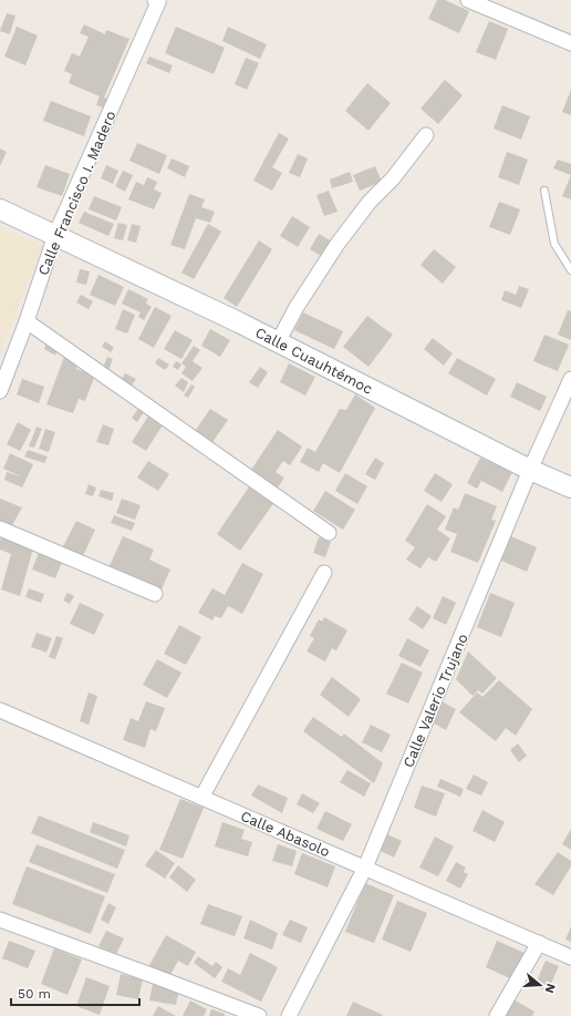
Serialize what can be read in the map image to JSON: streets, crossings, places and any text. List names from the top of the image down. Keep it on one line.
{"streets":{"street":["Calle Francisco I. Madero","Calle Cuauhtémoc","Calle Valerio Trujano","Calle Abasolo"]},"crossings":[["Calle Francisco I. Madero","Calle Cuauhtémoc"],["Calle Cuauhtémoc","Calle Valerio Trujano"],["Calle Valerio Trujano","Calle Abasolo"]],"scale_bar":"50 m","north":"right"}
